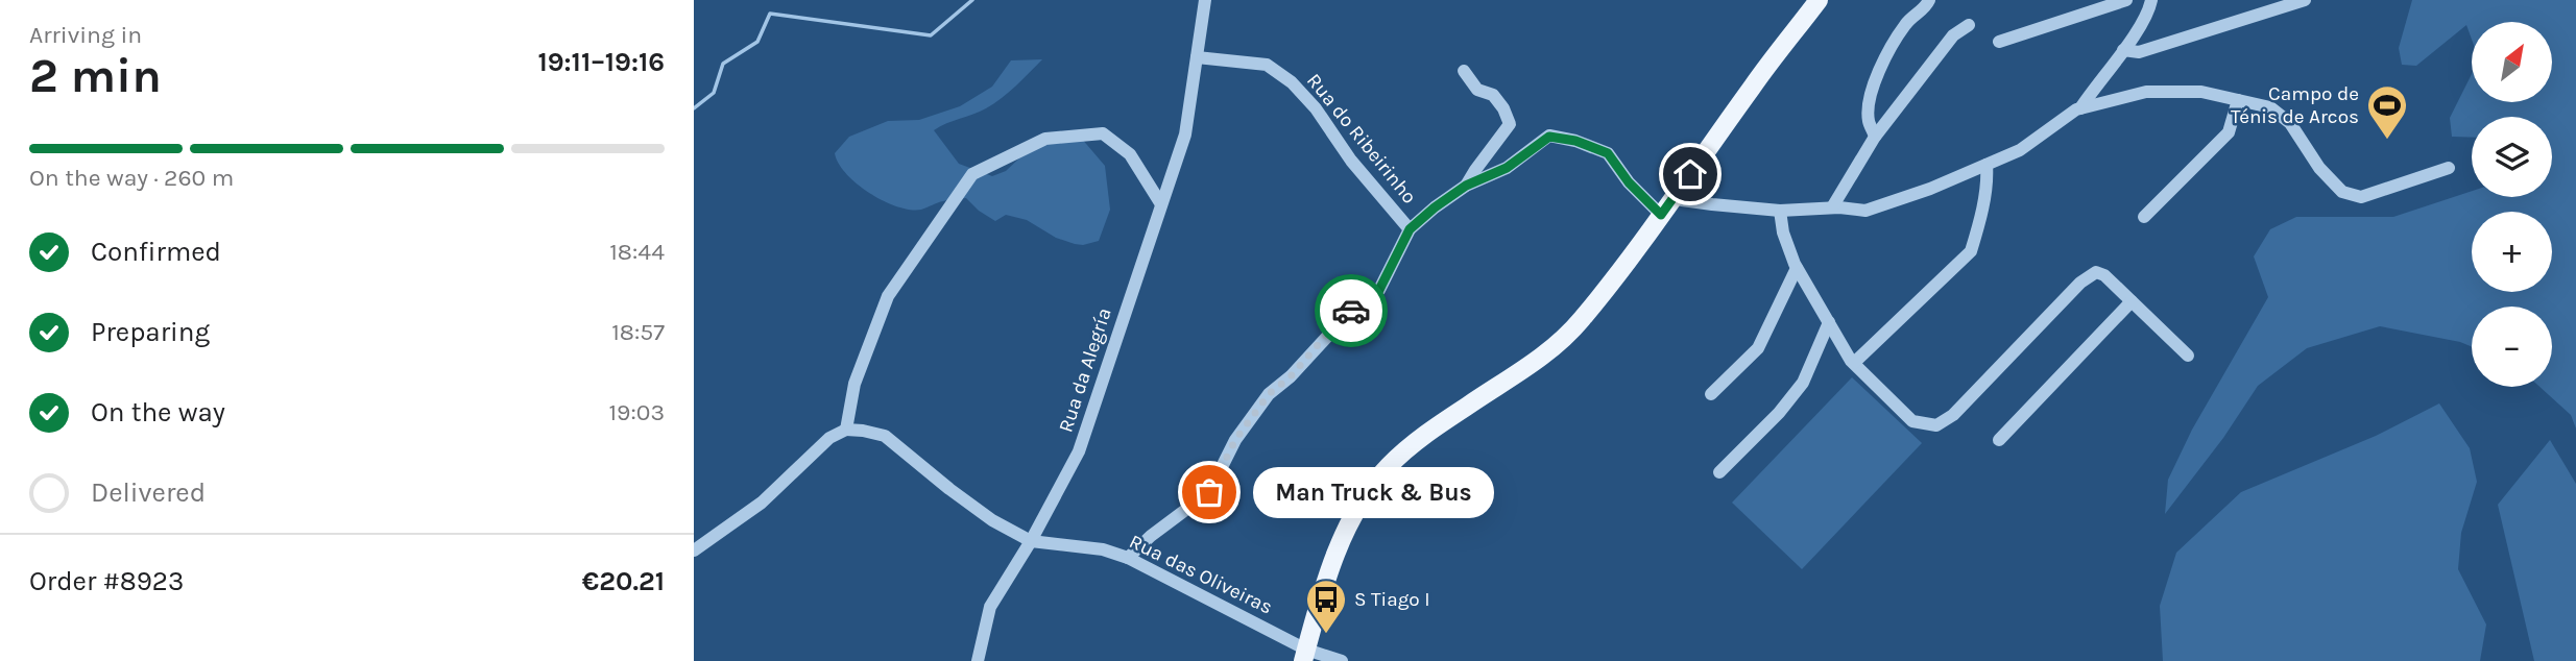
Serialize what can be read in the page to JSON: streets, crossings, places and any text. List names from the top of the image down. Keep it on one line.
{"streets":{"street":["Rua do Ribeirinho","Rua da Alegría","Rua das Oliveiras"]},"crossings":[["Rua do Ribeirinho","Rua da Alegría"],["Rua da Alegría","Rua das Oliveiras"]],"places":{"sports":["Campo de Ténis de Arcos"],"other":["Man Truck & Bus"],"bus stop":["S Tiago I"]},"north":"top right","page":{"heading":["2 min","Arriving in","19:11–19:16"],"panel":["Order #8923","€20.21"],"map_buttons":["+","−"],"bar":"On the way · 260 m","list":[["Confirmed","18:44"],["Preparing","18:57"],["On the way","19:03"],"Delivered"],"bubble":"Man Truck & Bus"}}
